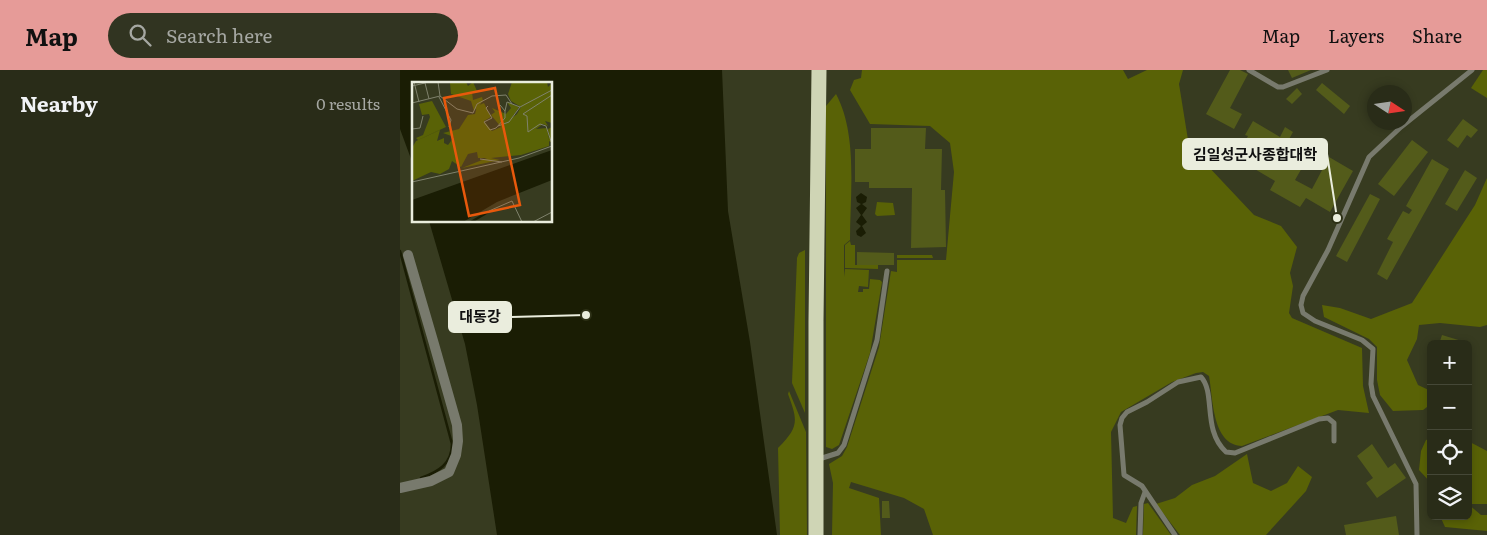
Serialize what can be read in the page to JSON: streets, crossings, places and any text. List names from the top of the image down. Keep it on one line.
{"places":["김일성군사종합대학","대동강"],"north":"right","page":{"header":"Map","search":"Search here","nav":["Map","Layers","Share"],"heading":["Nearby","0 results"],"map_buttons":["+","−"]}}
